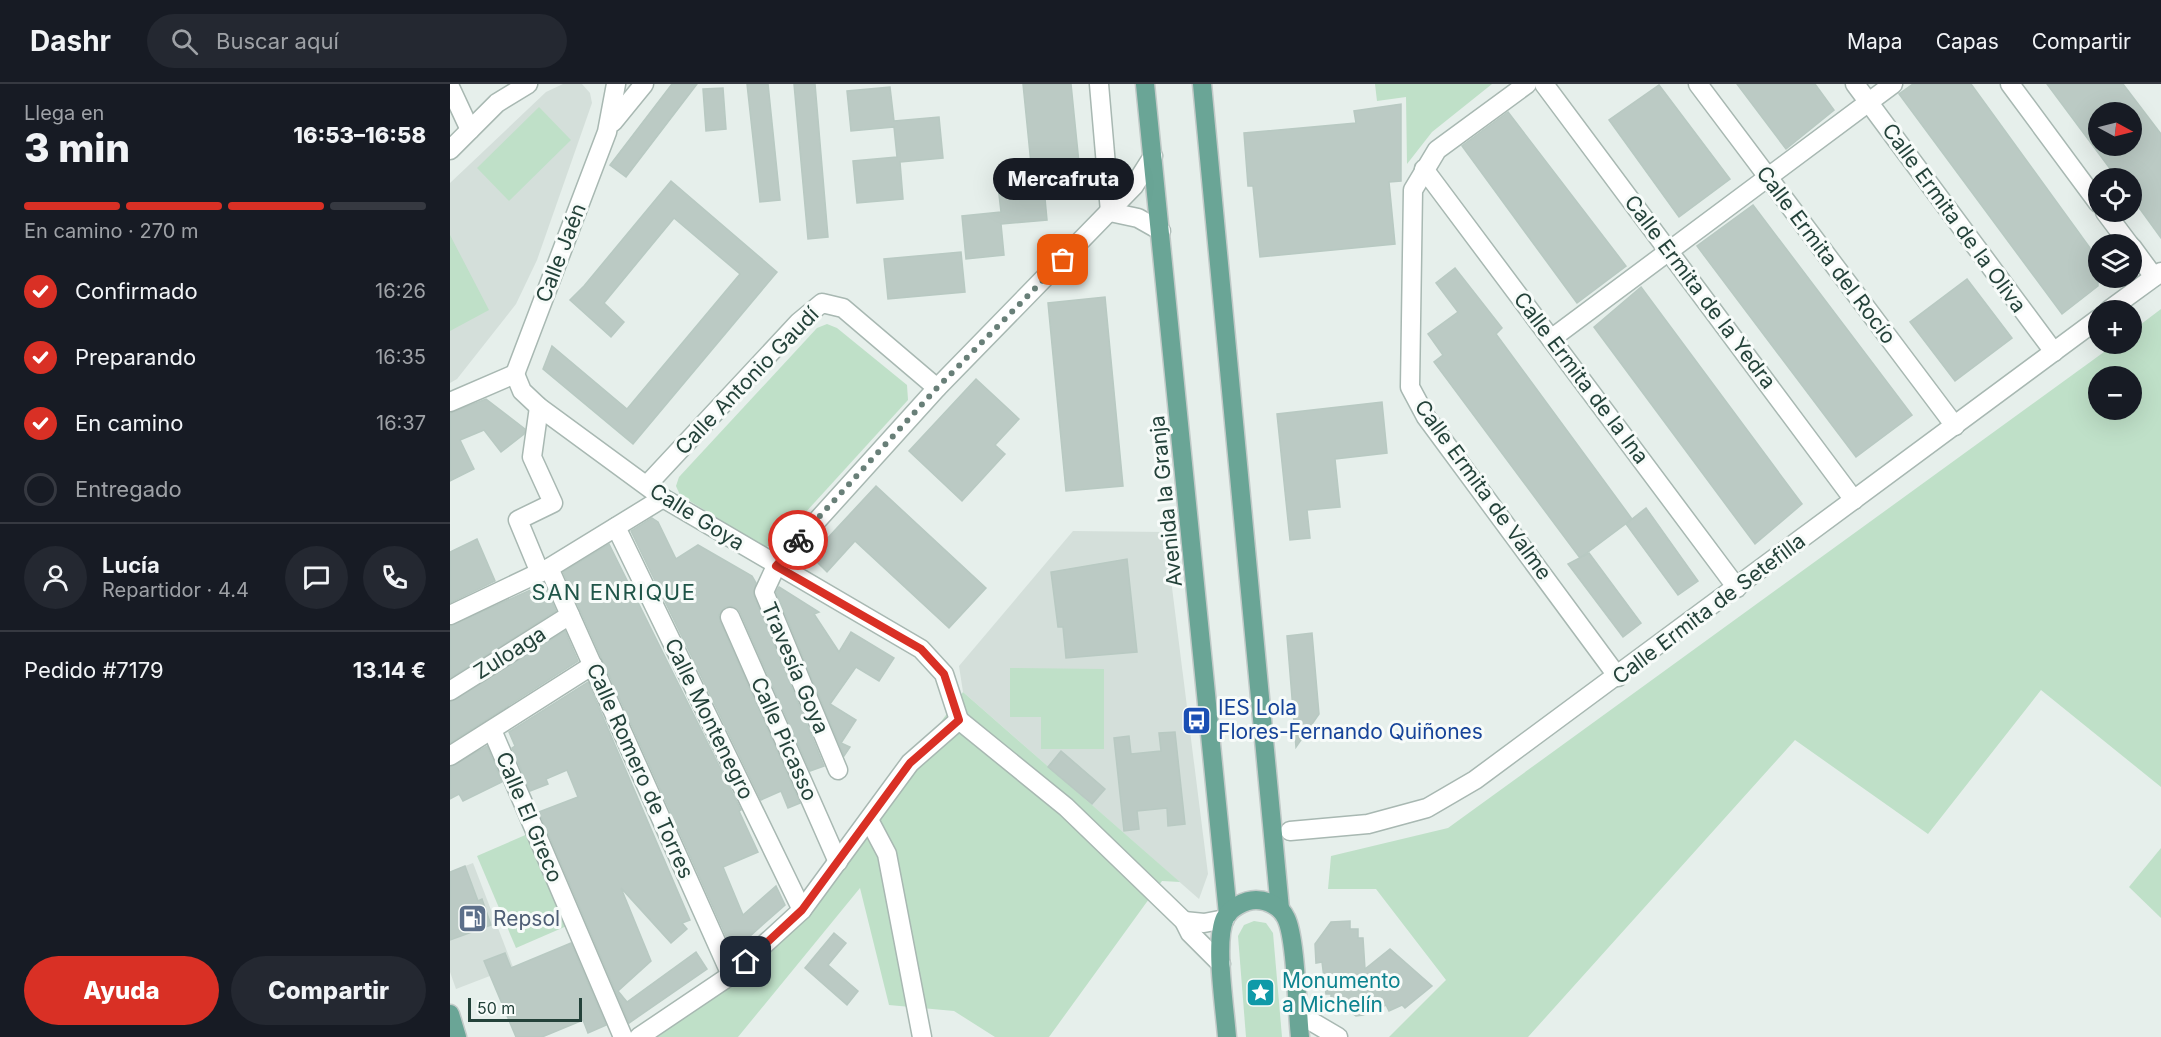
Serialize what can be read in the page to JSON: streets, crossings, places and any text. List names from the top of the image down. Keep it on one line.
{"streets":{"main road":["Avenida la Granja"],"street":["Calle Ermita de la Oliva","Calle Jaén","Calle Ermita del Rocío","Calle Ermita de la Yedra","Calle Ermita de la Ina","Calle Antonio Gaudí","Calle Ermita de Valme","Calle Goya","Calle Ermita de Setefilla","Zuloaga","Travesía Goya","Calle Montenegro","Calle Picasso","Calle Romero de Torres","Calle El Greco"]},"crossings":[["Calle Ermita de la Oliva","Calle Ermita de Setefilla"],["Calle Jaén","Calle Goya"],["Calle Ermita del Rocío","Calle Ermita de Setefilla"],["Calle Ermita de la Yedra","Calle Ermita de Setefilla"],["Calle Ermita de la Ina","Calle Ermita de Valme"],["Calle Ermita de la Ina","Calle Ermita de Setefilla"],["Calle Antonio Gaudí","Calle Goya"],["Calle Antonio Gaudí","Travesía Goya"],["Calle Ermita de Valme","Calle Ermita de Setefilla"],["Avenida la Granja","Travesía Goya"],["Calle Goya","Travesía Goya"],["Calle Goya","Calle Romero de Torres"],["Zuloaga","Calle Romero de Torres"]],"districts":["SAN ENRIQUE"],"places":{"other":["Mercafruta"],"bus stop":["IES Lola Flores-Fernando Quiñones"],"fuel station":["Repsol"],"place":["Monumento a Michelín"]},"scale_bar":"50 m","north":"right","page":{"header":"Dashr","search":"Buscar aquí","nav":["Mapa","Capas","Compartir"],"heading":["3 min","Llega en","16:53–16:58"],"panel":["Lucía","Repartidor · 4.4","Pedido #7179","13.14 €"],"map_buttons":["+","−"],"bubble":"Mercafruta","bar":"En camino · 270 m","list":[["Confirmado","16:26"],["Preparando","16:35"],["En camino","16:37"],"Entregado"],"buttons":["Ayuda","Compartir"],"scale":"50 m"}}
